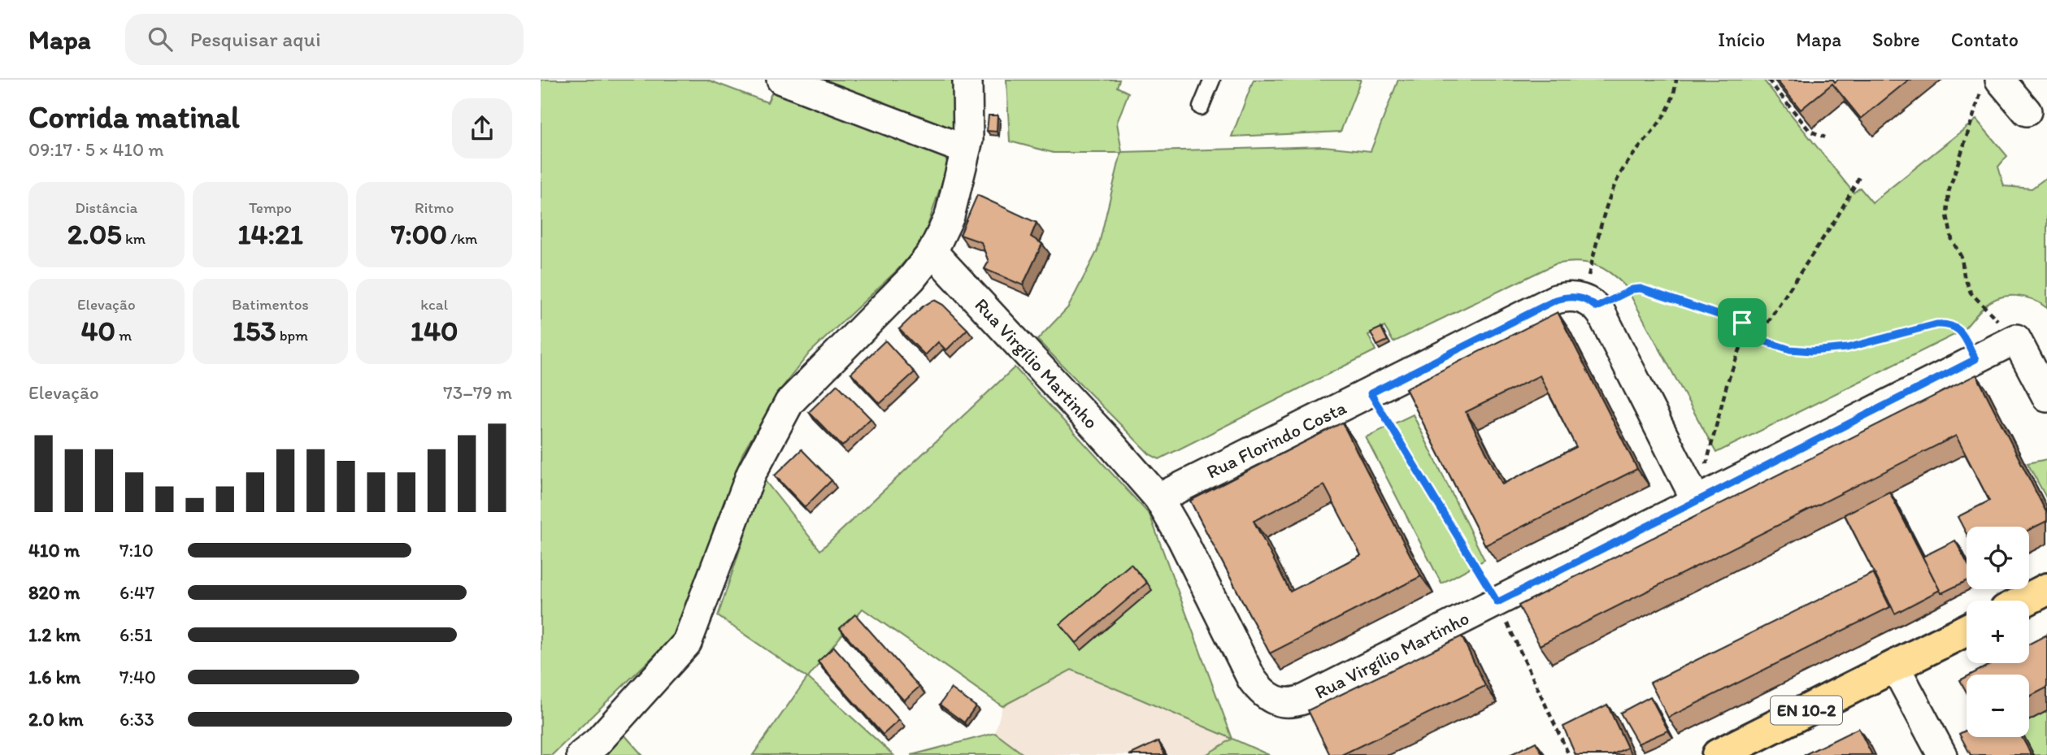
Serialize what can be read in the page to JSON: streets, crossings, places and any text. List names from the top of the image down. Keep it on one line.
{"streets":{"main road":["EN 10-2"],"street":["Rua Virgílio Martinho","Rua Florindo Costa"]},"crossings":[["Rua Virgílio Martinho","Rua Florindo Costa"]],"page":{"header":"Mapa","search":"Pesquisar aqui","nav":["Início","Mapa","Sobre","Contato"],"heading":["Corrida matinal","09:17 · 5 × 410 m"],"stats":[["Distância","2.05 km"],["Tempo","14:21"],["Ritmo","7:00 /km"],["Elevação","40 m"],["Batimentos","153 bpm"],["kcal","140"]],"chart":["Elevação","73–79 m"],"map_buttons":["+","−"],"list":[{"name":"410 m","note":"7:10"},{"name":"820 m","note":"6:47"},{"name":"1.2 km","note":"6:51"},{"name":"1.6 km","note":"7:40"},{"name":"2.0 km","note":"6:33"}]}}
